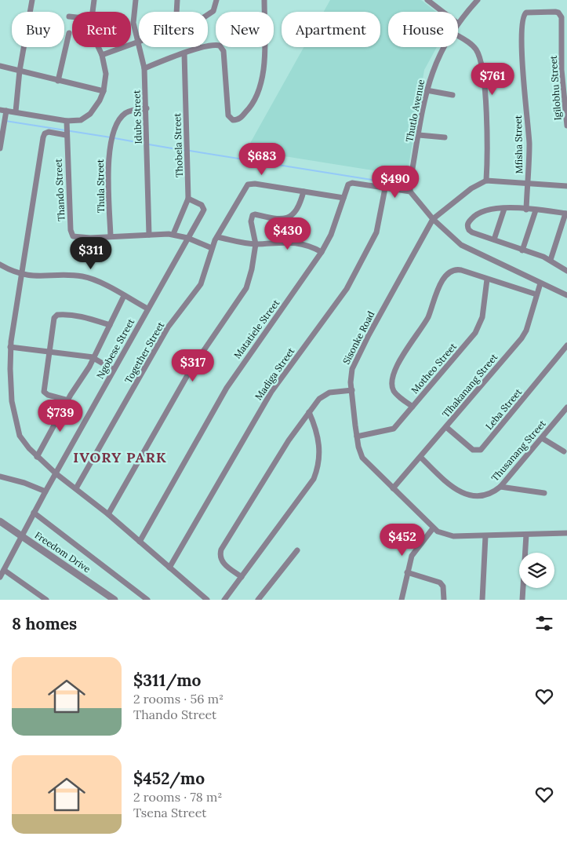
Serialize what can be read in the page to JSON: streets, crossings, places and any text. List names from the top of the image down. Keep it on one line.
{"streets":{"street":["Igilobhu Street","Thutlo Avenue","Idube Street","Mfisha Street","Thobela Street","Thula Street","Thando Street","Matatiele Street","Sisonke Road","Ngobese Street","Together Street","Motheo Street","Madiga Street","Tlhakanang Street","Leba Street","Thusanang Street","Freedom Drive"]},"crossings":[["Igilobhu Street","Mfisha Street"],["Idube Street","Thula Street"],["Idube Street","Thando Street"],["Thobela Street","Thando Street"],["Thobela Street","Ngobese Street"],["Thula Street","Thando Street"],["Thando Street","Ngobese Street"],["Matatiele Street","Madiga Street"],["Sisonke Road","Motheo Street"],["Sisonke Road","Tlhakanang Street"],["Ngobese Street","Freedom Drive"],["Tlhakanang Street","Leba Street"],["Tlhakanang Street","Thusanang Street"]],"districts":["IVORY PARK"],"page":{"chip":["Buy","Rent","Filters","New","Apartment","House"],"price":["$761","$683","$490","$430","$311","$317","$739","$452"],"heading":"8 homes","list":[{"name":"$311/mo","note":"2 rooms · 56 m² · Thando Street"},{"name":"$452/mo","note":"2 rooms · 78 m² · Tsena Street"}]}}
